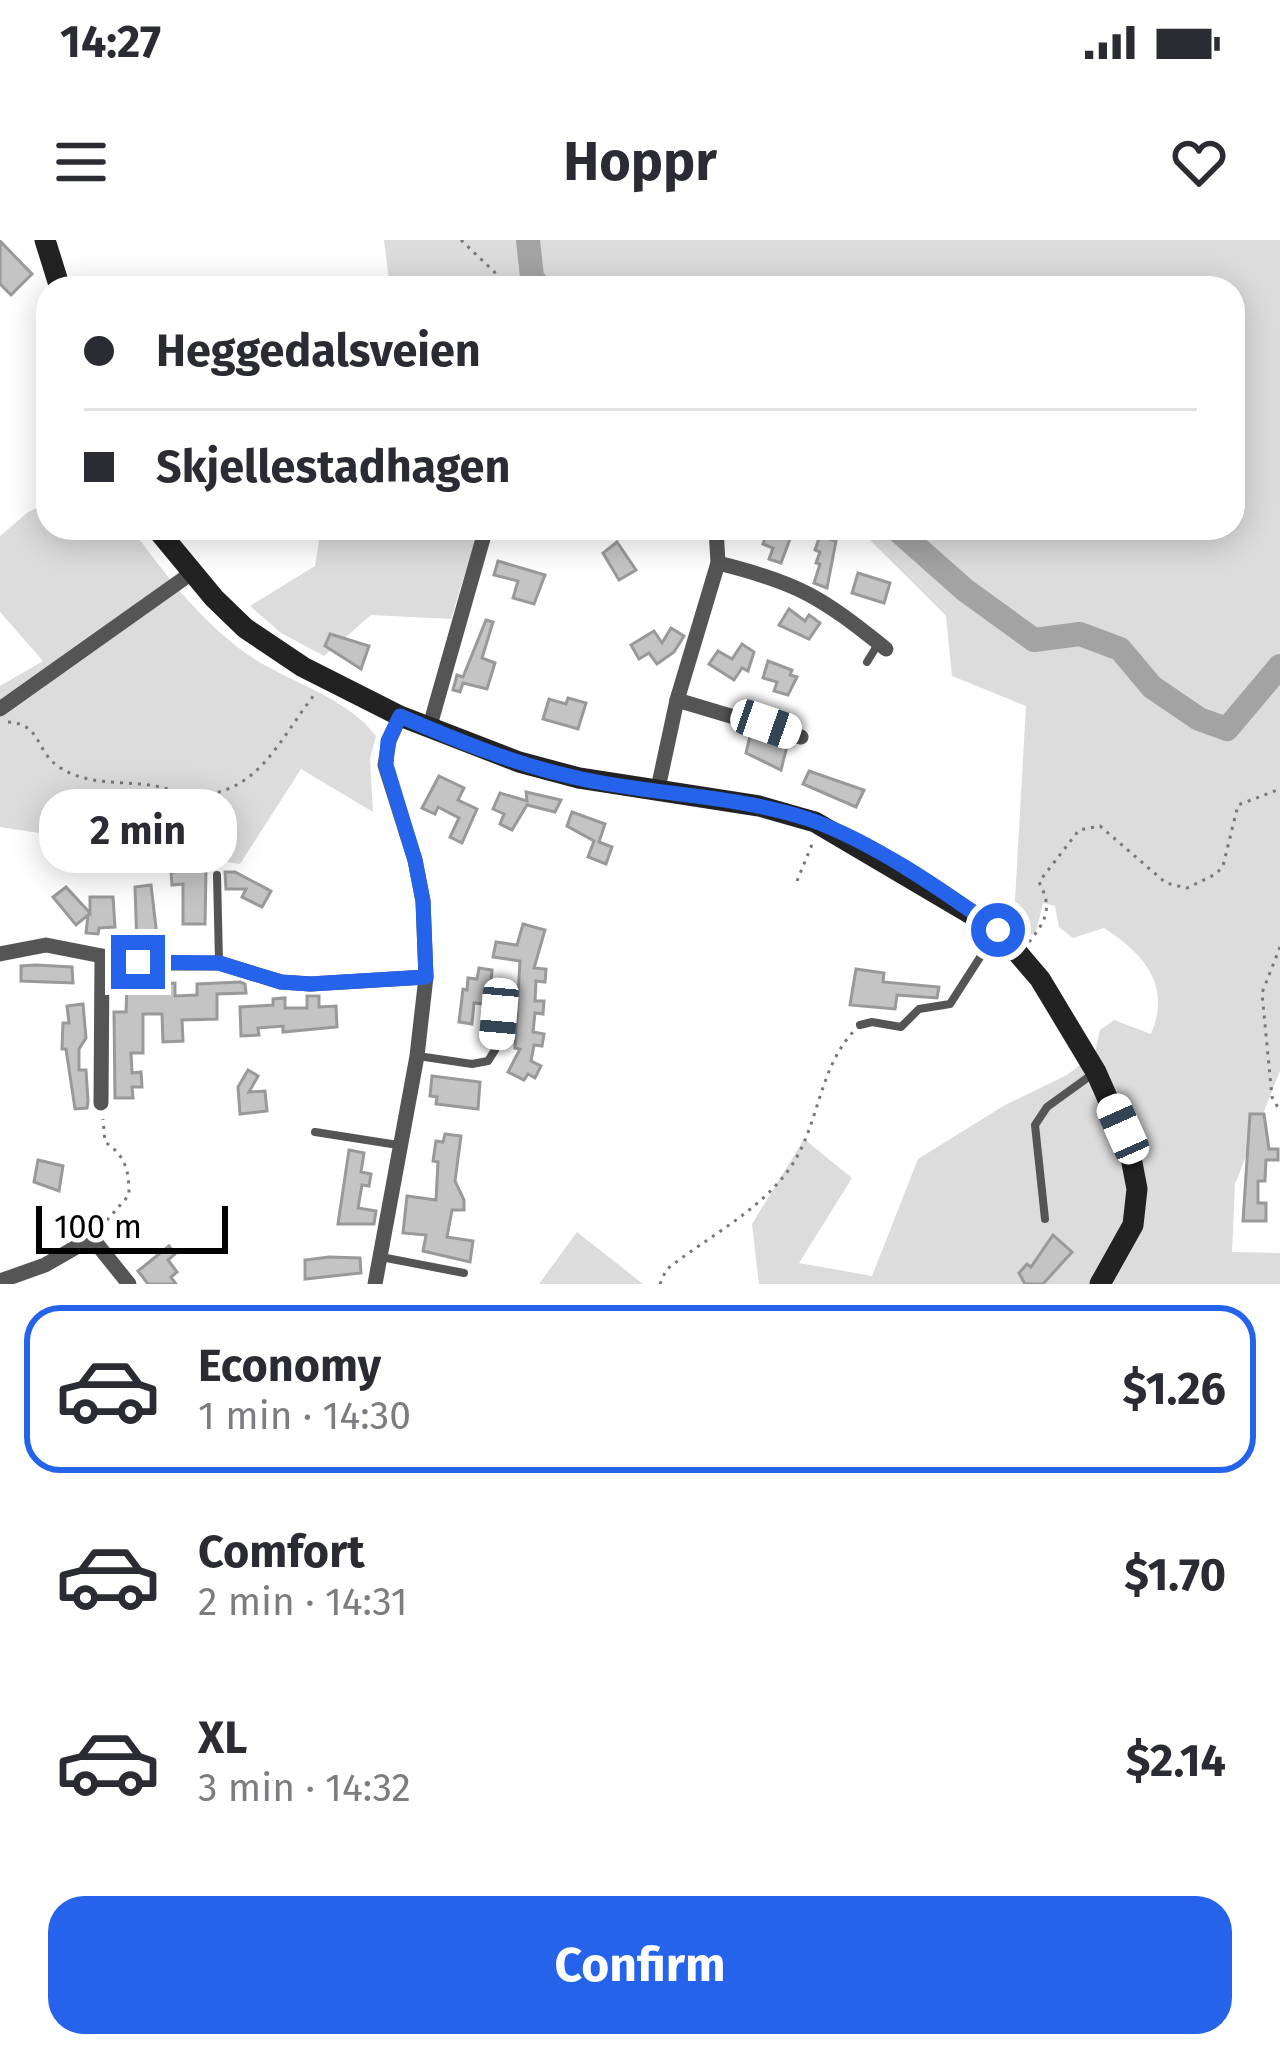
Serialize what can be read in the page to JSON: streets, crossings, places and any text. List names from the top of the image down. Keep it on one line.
{"scale_bar":"100 m","page":{"status":"14:27","header":"Hoppr","banner":["Heggedalsveien","Skjellestadhagen"],"bubble":"2 min","scale":"100 m","list":[{"name":"Economy","note":"1 min · 14:30","value":"$1.26"},{"name":"Comfort","note":"2 min · 14:31","value":"$1.70"},{"name":"XL","note":"3 min · 14:32","value":"$2.14"}],"buttons":"Confirm"}}
